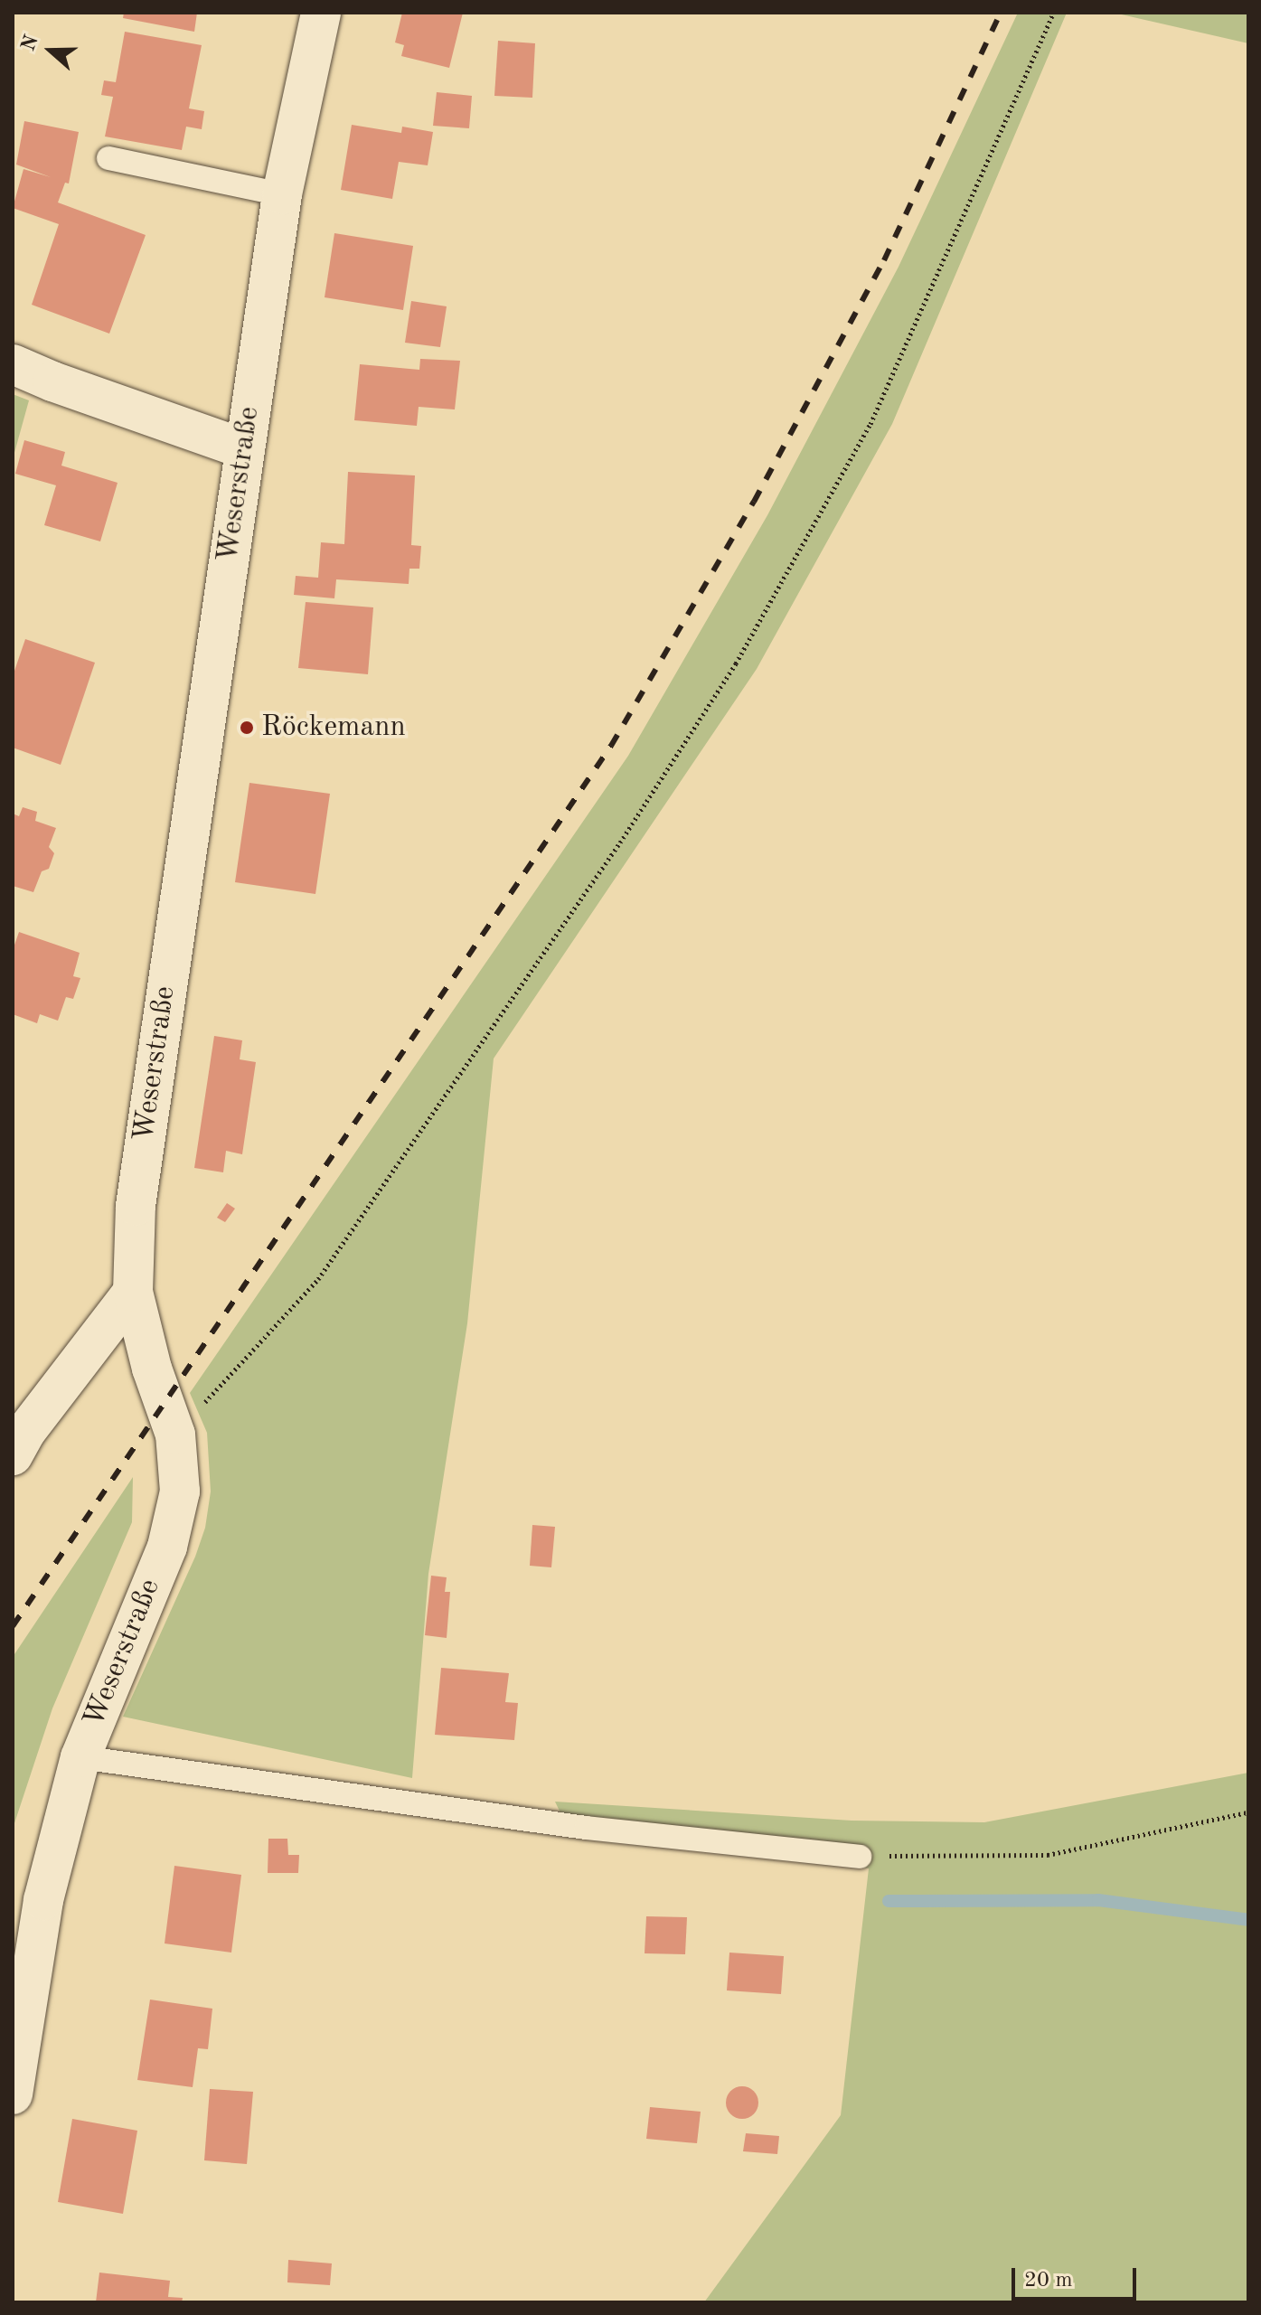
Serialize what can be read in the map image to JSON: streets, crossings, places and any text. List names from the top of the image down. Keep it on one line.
{"streets":{"main road":["Weserstraße"]},"places":["Röckemann"],"scale_bar":"20 m","north":"left"}
